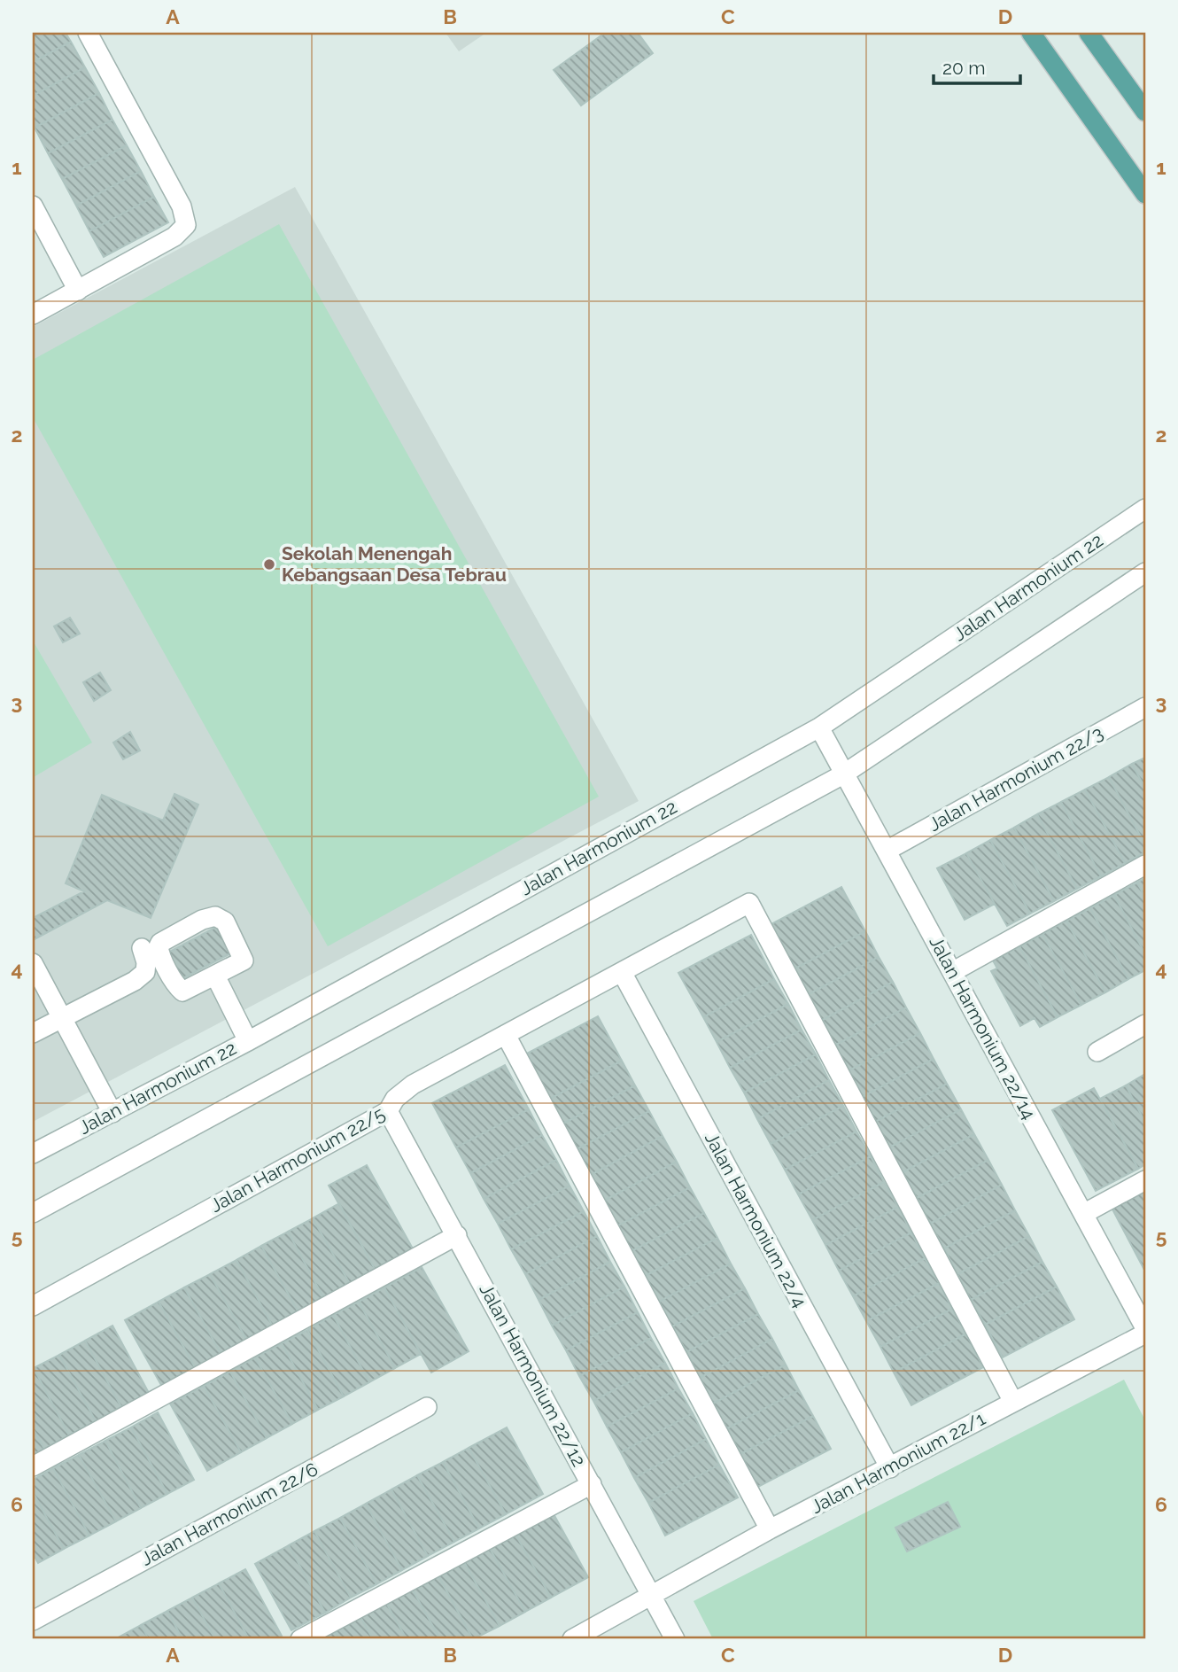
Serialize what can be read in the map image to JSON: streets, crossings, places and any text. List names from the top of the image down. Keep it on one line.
{"streets":{"street":["Jalan Harmonium 22","Jalan Harmonium 22/3","Jalan Harmonium 22/14","Jalan Harmonium 22/5","Jalan Harmonium 22/4","Jalan Harmonium 22/12","Jalan Harmonium 22/1","Jalan Harmonium 22/6"]},"crossings":[["Jalan Harmonium 22","Jalan Harmonium 22/14"],["Jalan Harmonium 22/3","Jalan Harmonium 22/14"],["Jalan Harmonium 22/5","Jalan Harmonium 22/4"],["Jalan Harmonium 22/5","Jalan Harmonium 22/12"],["Jalan Harmonium 22/5","Jalan Harmonium 22/1"],["Jalan Harmonium 22/4","Jalan Harmonium 22/1"],["Jalan Harmonium 22/12","Jalan Harmonium 22/1"]],"places":["Sekolah Menengah Kebangsaan Desa Tebrau"],"scale_bar":"20 m","grid":{"columns":["A","B","C","D"],"rows":["1","2","3","4","5","6"]}}
